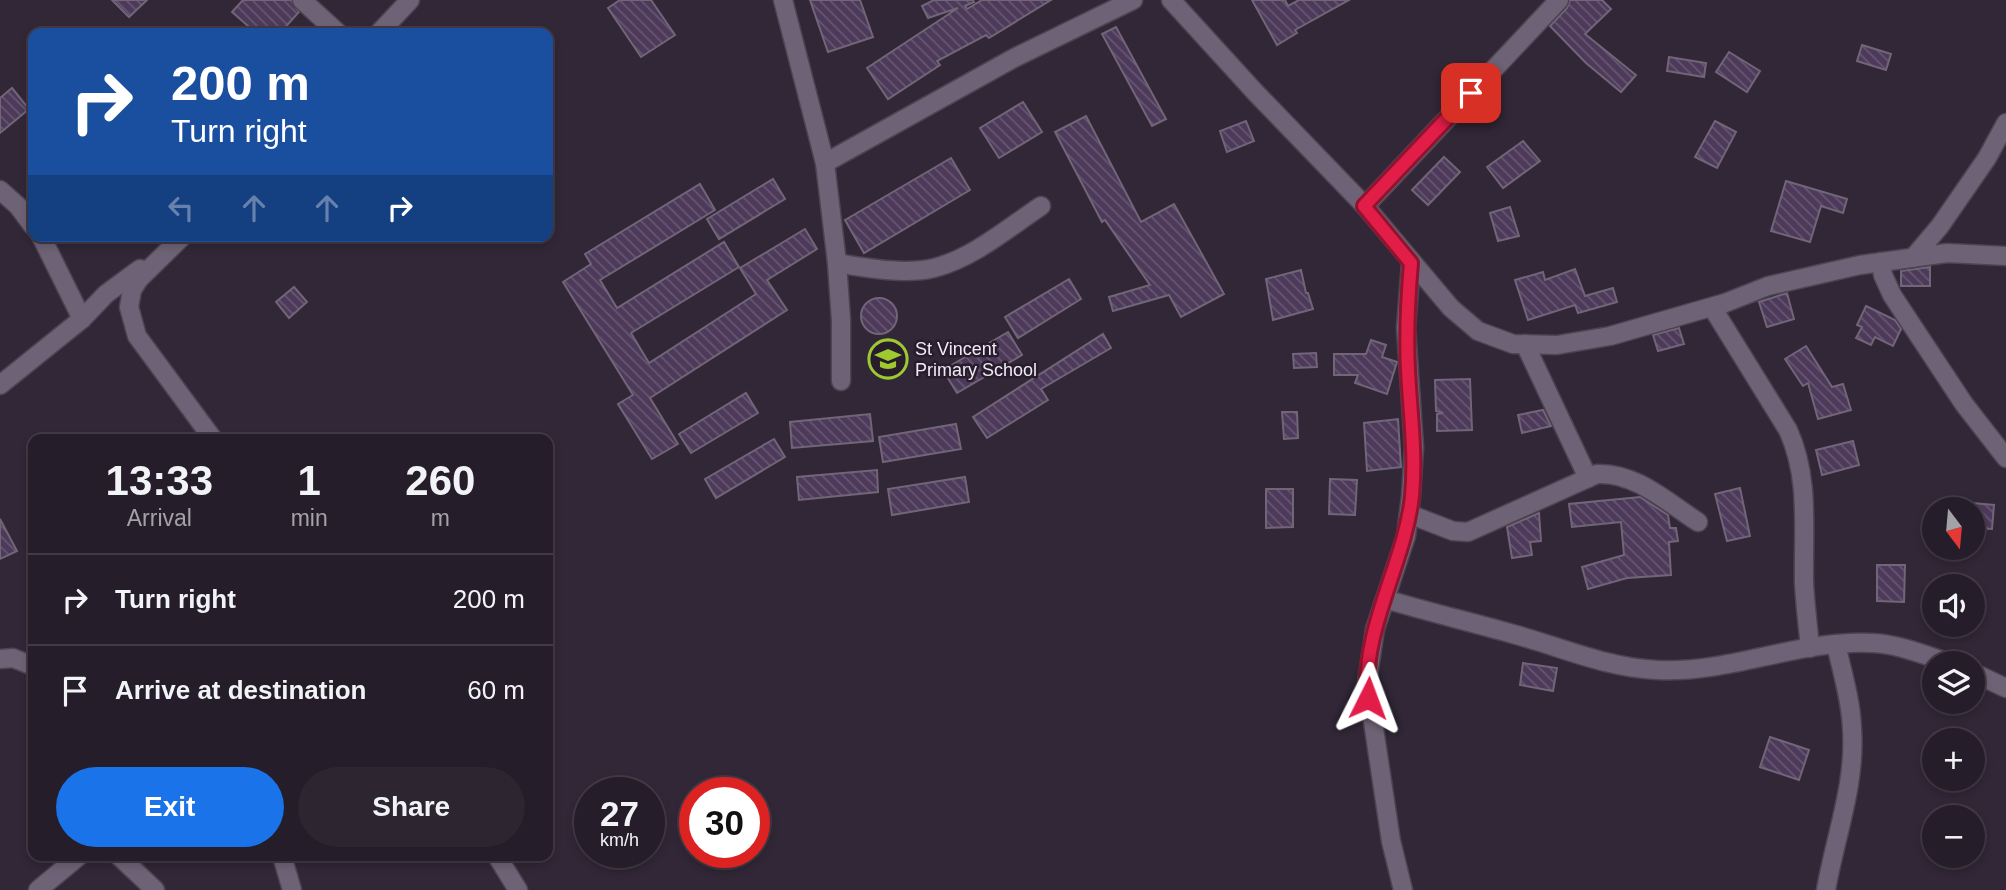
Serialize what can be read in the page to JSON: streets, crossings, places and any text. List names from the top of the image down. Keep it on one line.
{"places":{"school or university":["St Vincent Primary School"]},"north":"bottom","page":{"turn":["200 m","Turn right"],"eta":["13:33","Arrival","1","min","260","m"],"map_buttons":["+","−"],"list":[{"name":"Turn right","value":"200 m"},{"name":"Arrive at destination","value":"60 m"}],"buttons":["Exit","Share"],"speed":"27 km/h","limit":"30"}}
